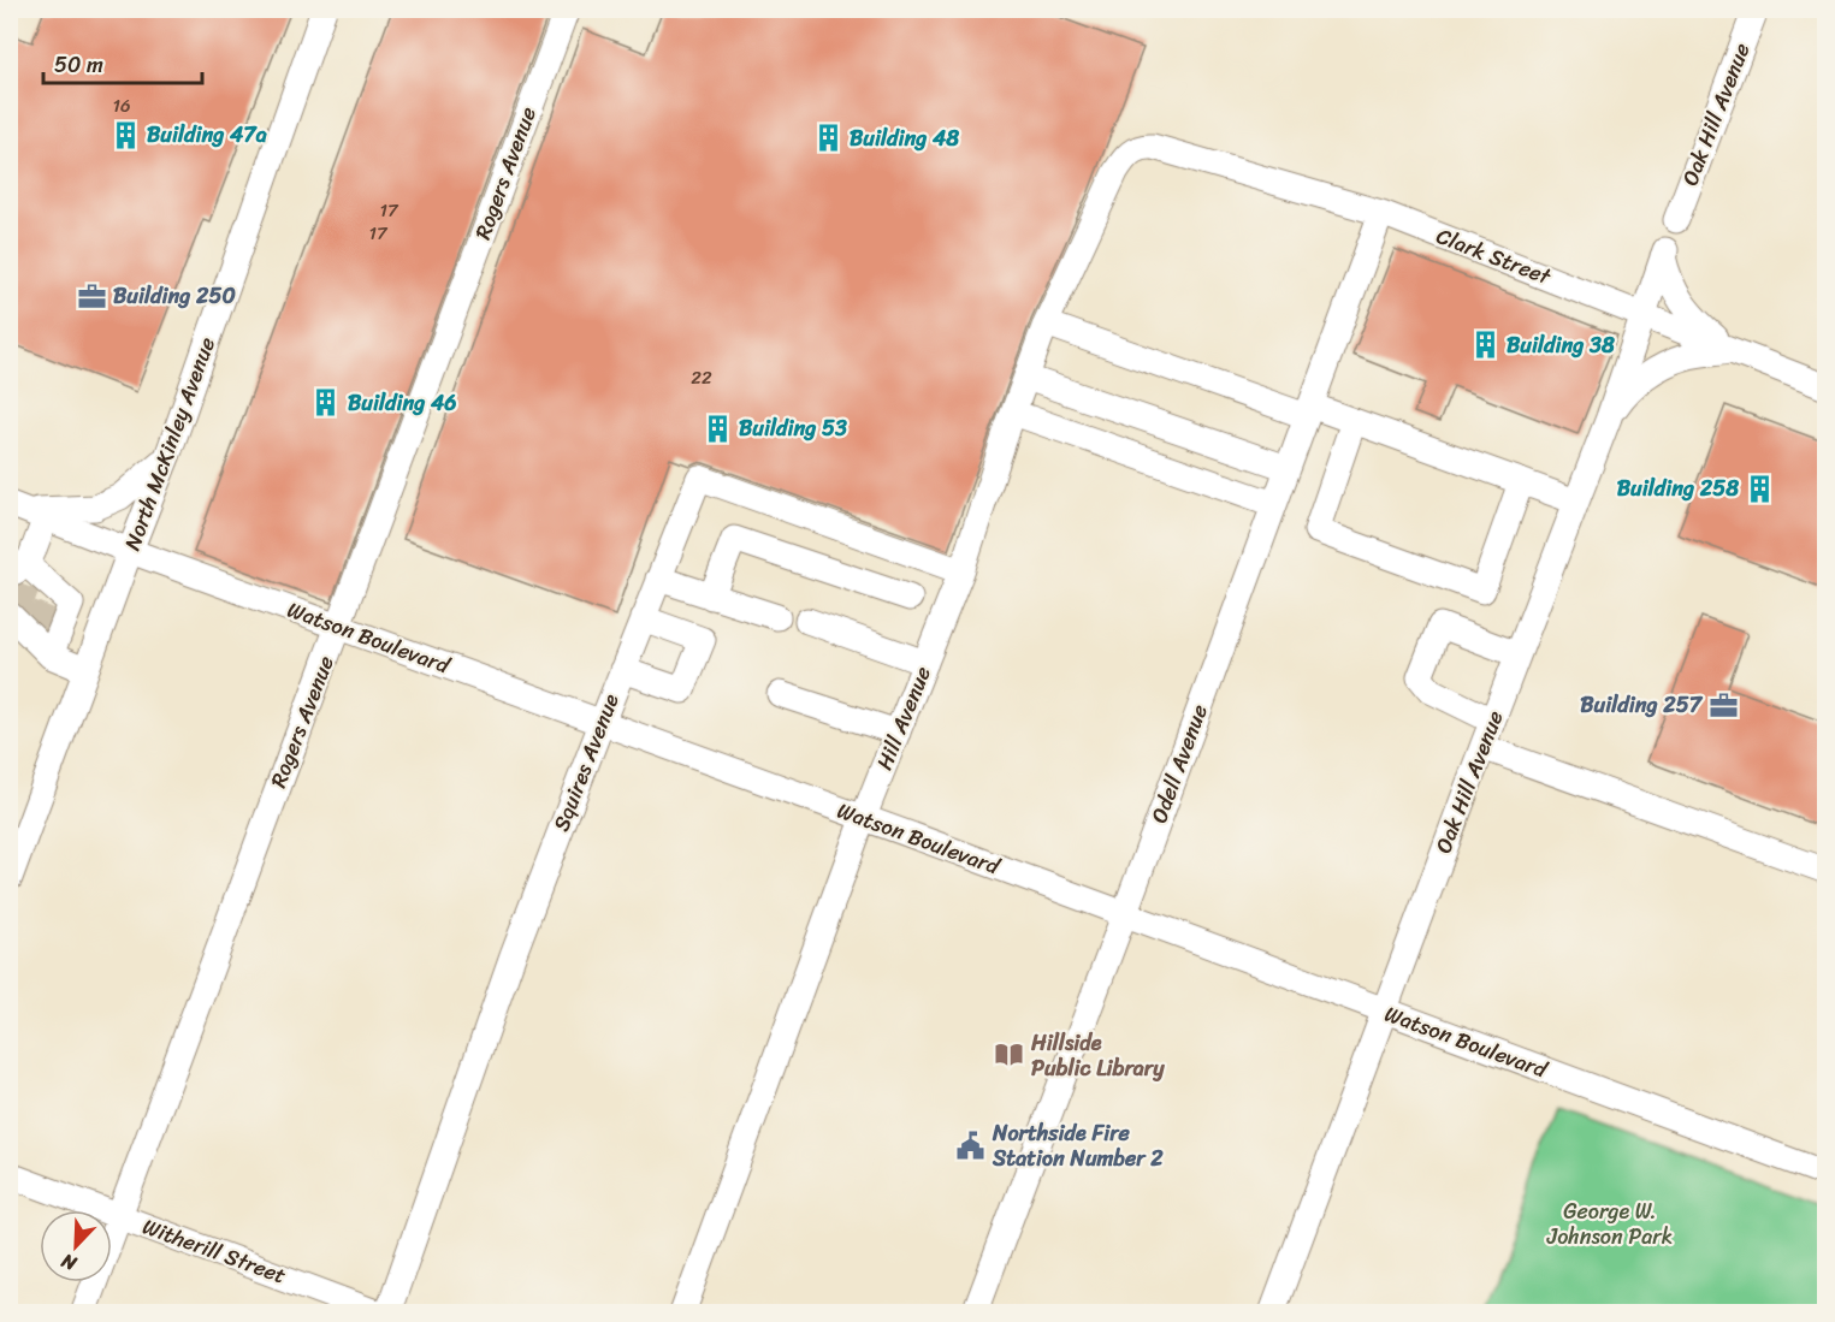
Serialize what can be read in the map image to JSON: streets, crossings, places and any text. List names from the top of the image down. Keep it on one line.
{"streets":{"street":["Oak Hill Avenue","Rogers Avenue","Clark Street","North McKinley Avenue","Watson Boulevard","Hill Avenue","Squires Avenue","Odell Avenue","Witherill Street"]},"crossings":[["Oak Hill Avenue","Clark Street"],["Oak Hill Avenue","Watson Boulevard"],["Rogers Avenue","Watson Boulevard"],["Rogers Avenue","Witherill Street"],["Clark Street","Hill Avenue"],["Clark Street","Odell Avenue"],["North McKinley Avenue","Watson Boulevard"],["Watson Boulevard","Hill Avenue"],["Watson Boulevard","Squires Avenue"],["Watson Boulevard","Odell Avenue"],["Hill Avenue","Squires Avenue"]],"parks":["George W. Johnson Park"],"places":{"building":["Building 47a","Building 48","Building 38","Building 46","Building 53","Building 258"],"office":["Building 250","Building 257"],"library":["Hillside Public Library"],"public building":["Northside Fire Station Number 2"]},"house_numbers":["16","17","17","22"],"scale_bar":"50 m","north":"bottom left"}
